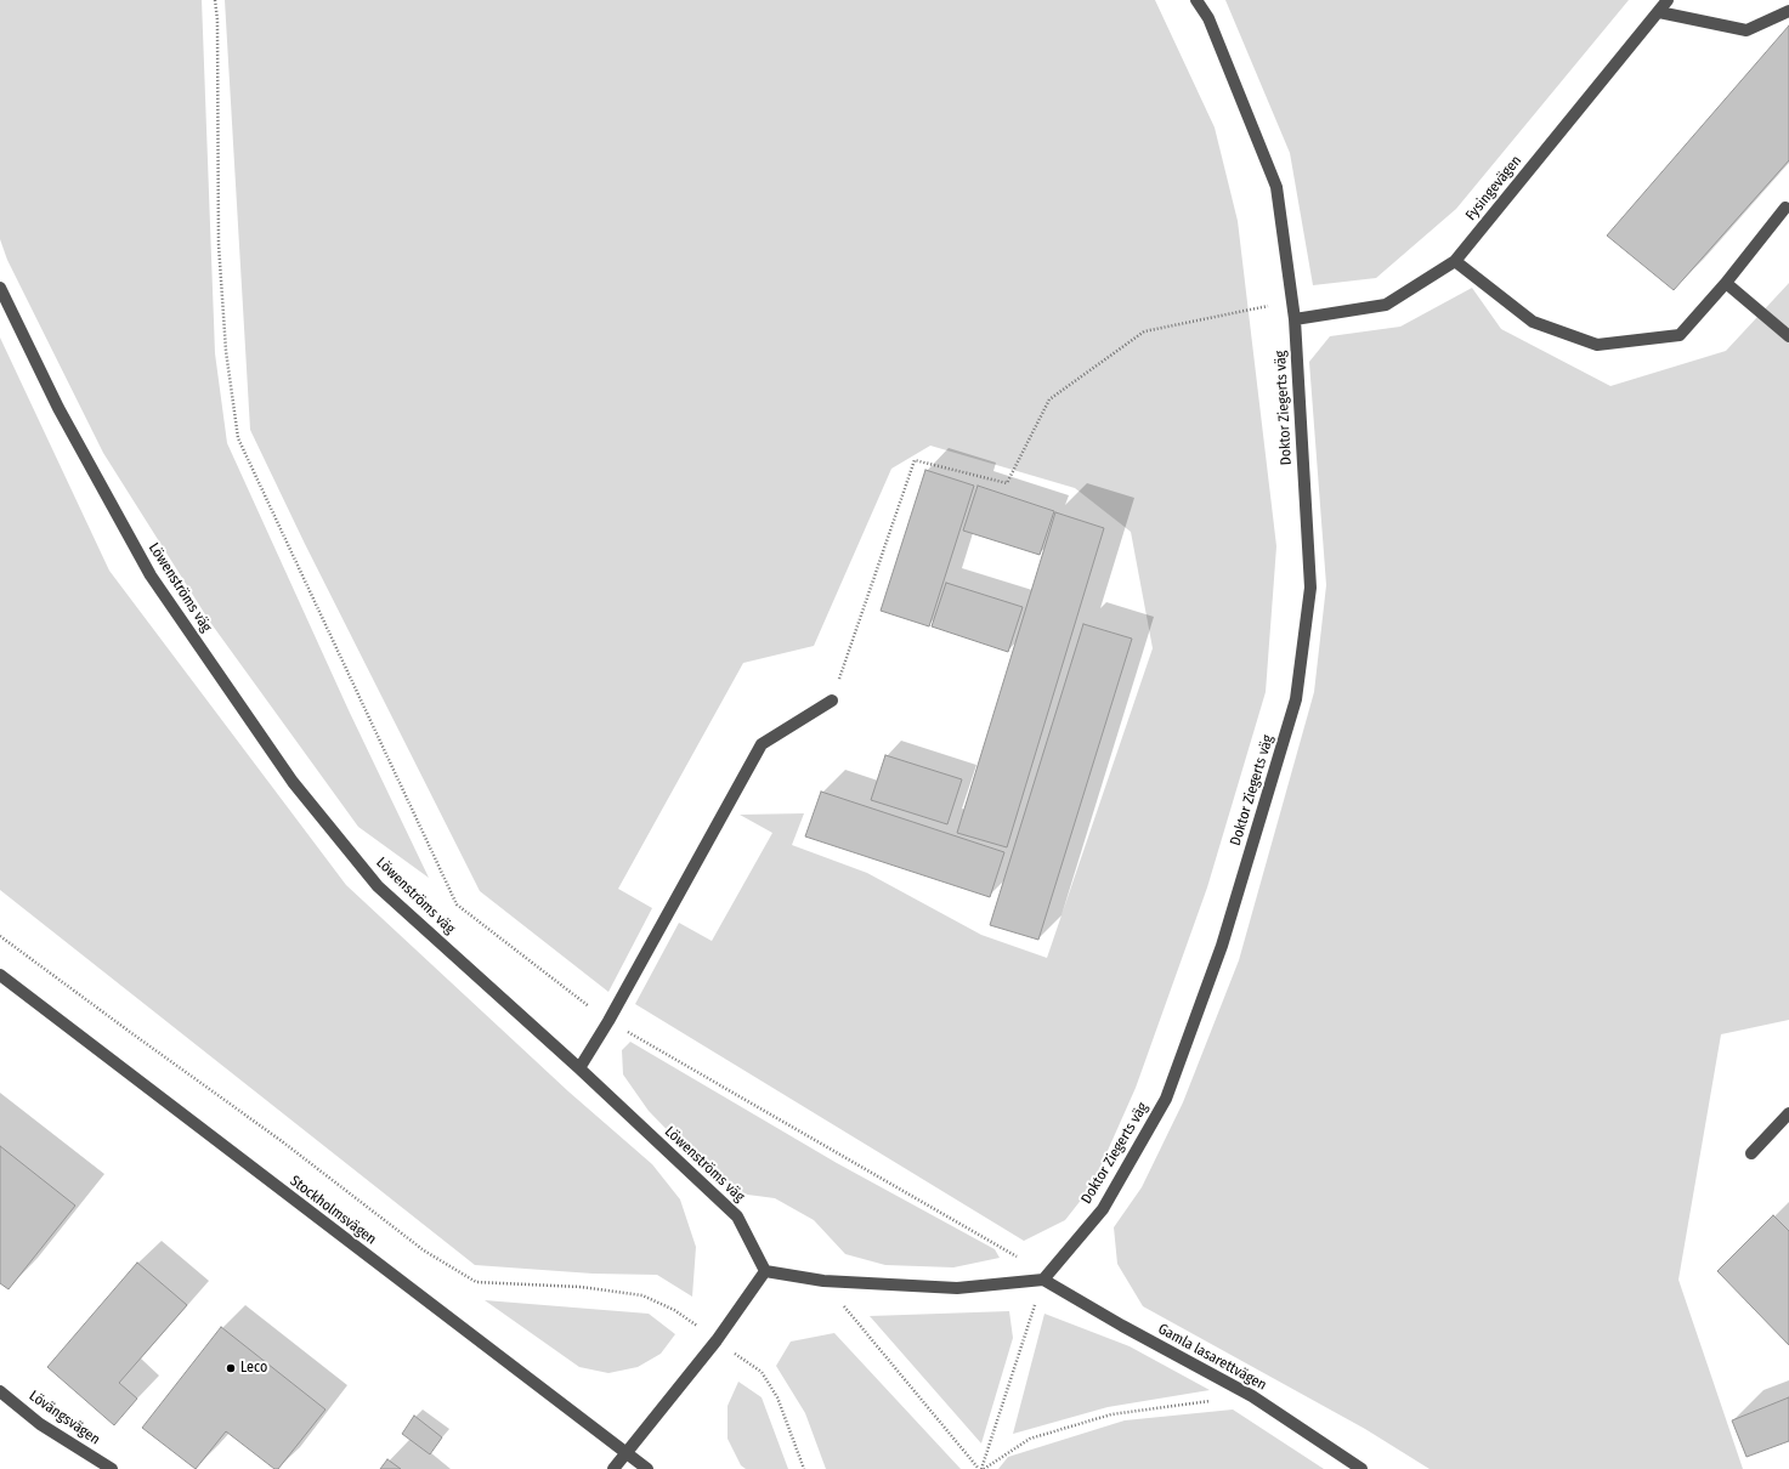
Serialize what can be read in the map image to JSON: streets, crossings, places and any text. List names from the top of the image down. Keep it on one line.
{"streets":{"street":["Fysingevägen","Doktor Ziegerts väg","Löwenströms väg","Stockholmsvägen","Gamla lasarettvägen","Lövängsvägen"]},"crossings":[["Fysingevägen","Doktor Ziegerts väg"],["Doktor Ziegerts väg","Gamla lasarettvägen"]],"places":["Leco"]}
